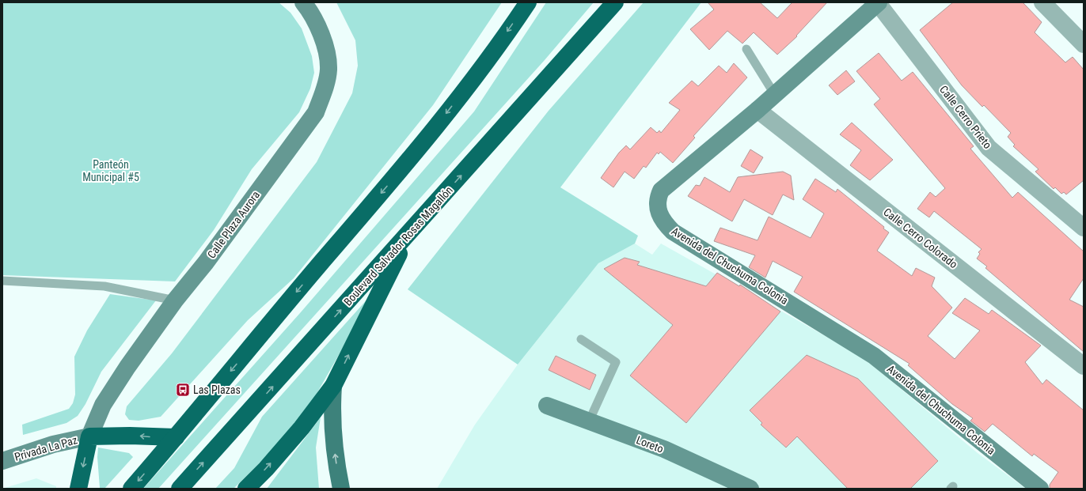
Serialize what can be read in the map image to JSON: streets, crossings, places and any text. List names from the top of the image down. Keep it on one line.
{"streets":{"highway":["Boulevard Salvador Rosas Magallón"],"street":["Calle Cerro Prieto","Calle Plaza Aurora","Calle Cerro Colorado","Avenida del Chuchuma Colonia","Loreto","Privada La Paz"]},"crossings":[["Calle Cerro Prieto","Avenida del Chuchuma Colonia"],["Calle Plaza Aurora","Privada La Paz"],["Calle Cerro Colorado","Avenida del Chuchuma Colonia"]],"parks":["Panteón Municipal #5"],"places":{"bus stop":["Las Plazas"]}}
